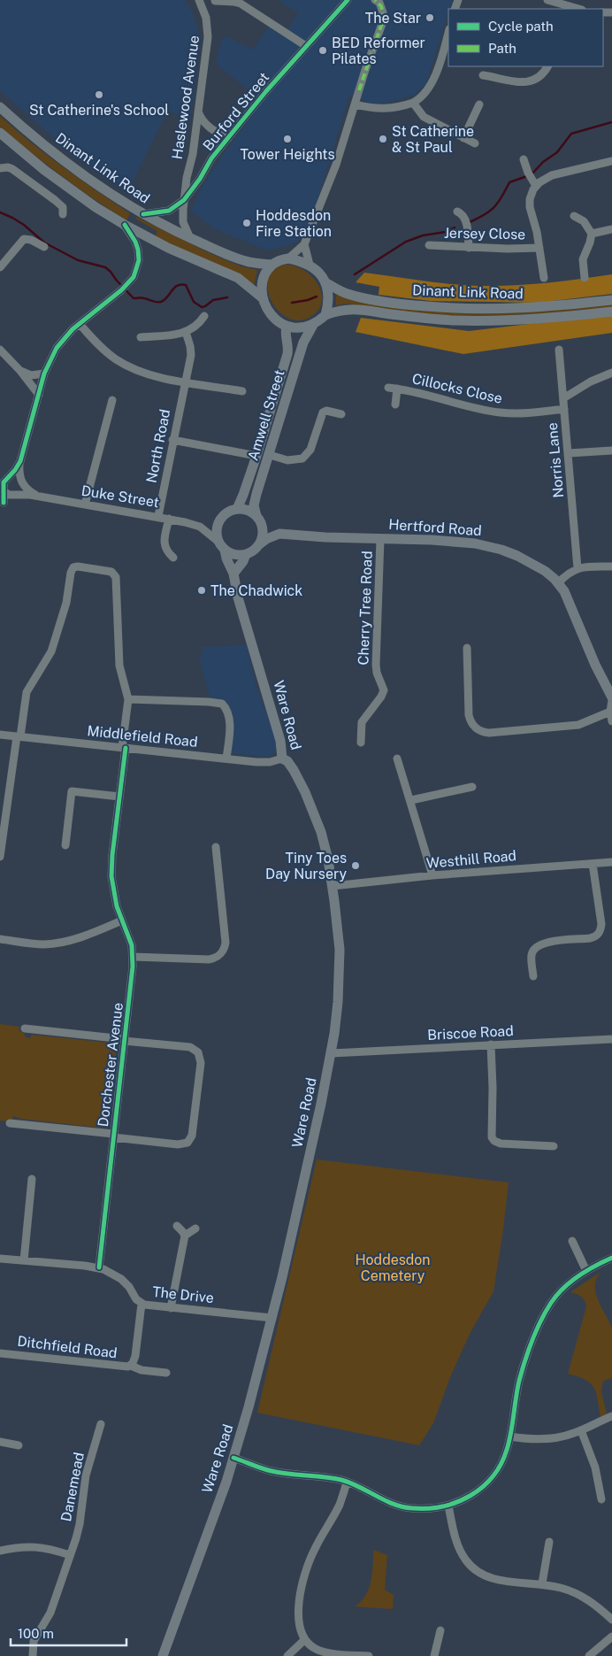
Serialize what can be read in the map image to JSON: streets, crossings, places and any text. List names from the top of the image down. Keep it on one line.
{"streets":{"main road":["Dinant Link Road","Amwell Street","Hertford Road","Ware Road"],"street":["Haslewood Avenue","Burford Street","Jersey Close","Cillocks Close","North Road","Norris Lane","Duke Street","Cherry Tree Road","Middlefield Road","Westhill Road","Briscoe Road","Dorchester Avenue","The Drive","Ditchfield Road","Danemead"]},"crossings":[["Haslewood Avenue","Burford Street"],["Burford Street","Dinant Link Road"],["Dinant Link Road","Amwell Street"],["Cillocks Close","Norris Lane"],["Amwell Street","Duke Street"],["Amwell Street","Ware Road"],["North Road","Duke Street"],["Duke Street","Ware Road"],["Hertford Road","Cherry Tree Road"],["Ware Road","Middlefield Road"],["Ware Road","Westhill Road"],["Ware Road","Briscoe Road"],["Ware Road","The Drive"],["Middlefield Road","Dorchester Avenue"],["Dorchester Avenue","The Drive"],["The Drive","Ditchfield Road"]],"parks":["Hoddesdon Cemetery"],"places":["The Star","BED Reformer Pilates","St Catherine's School","Tower Heights","St Catherine & St Paul","Hoddesdon Fire Station","The Chadwick","Tiny Toes Day Nursery"],"legend":["Cycle path","Path"],"scale_bar":"100 m"}
